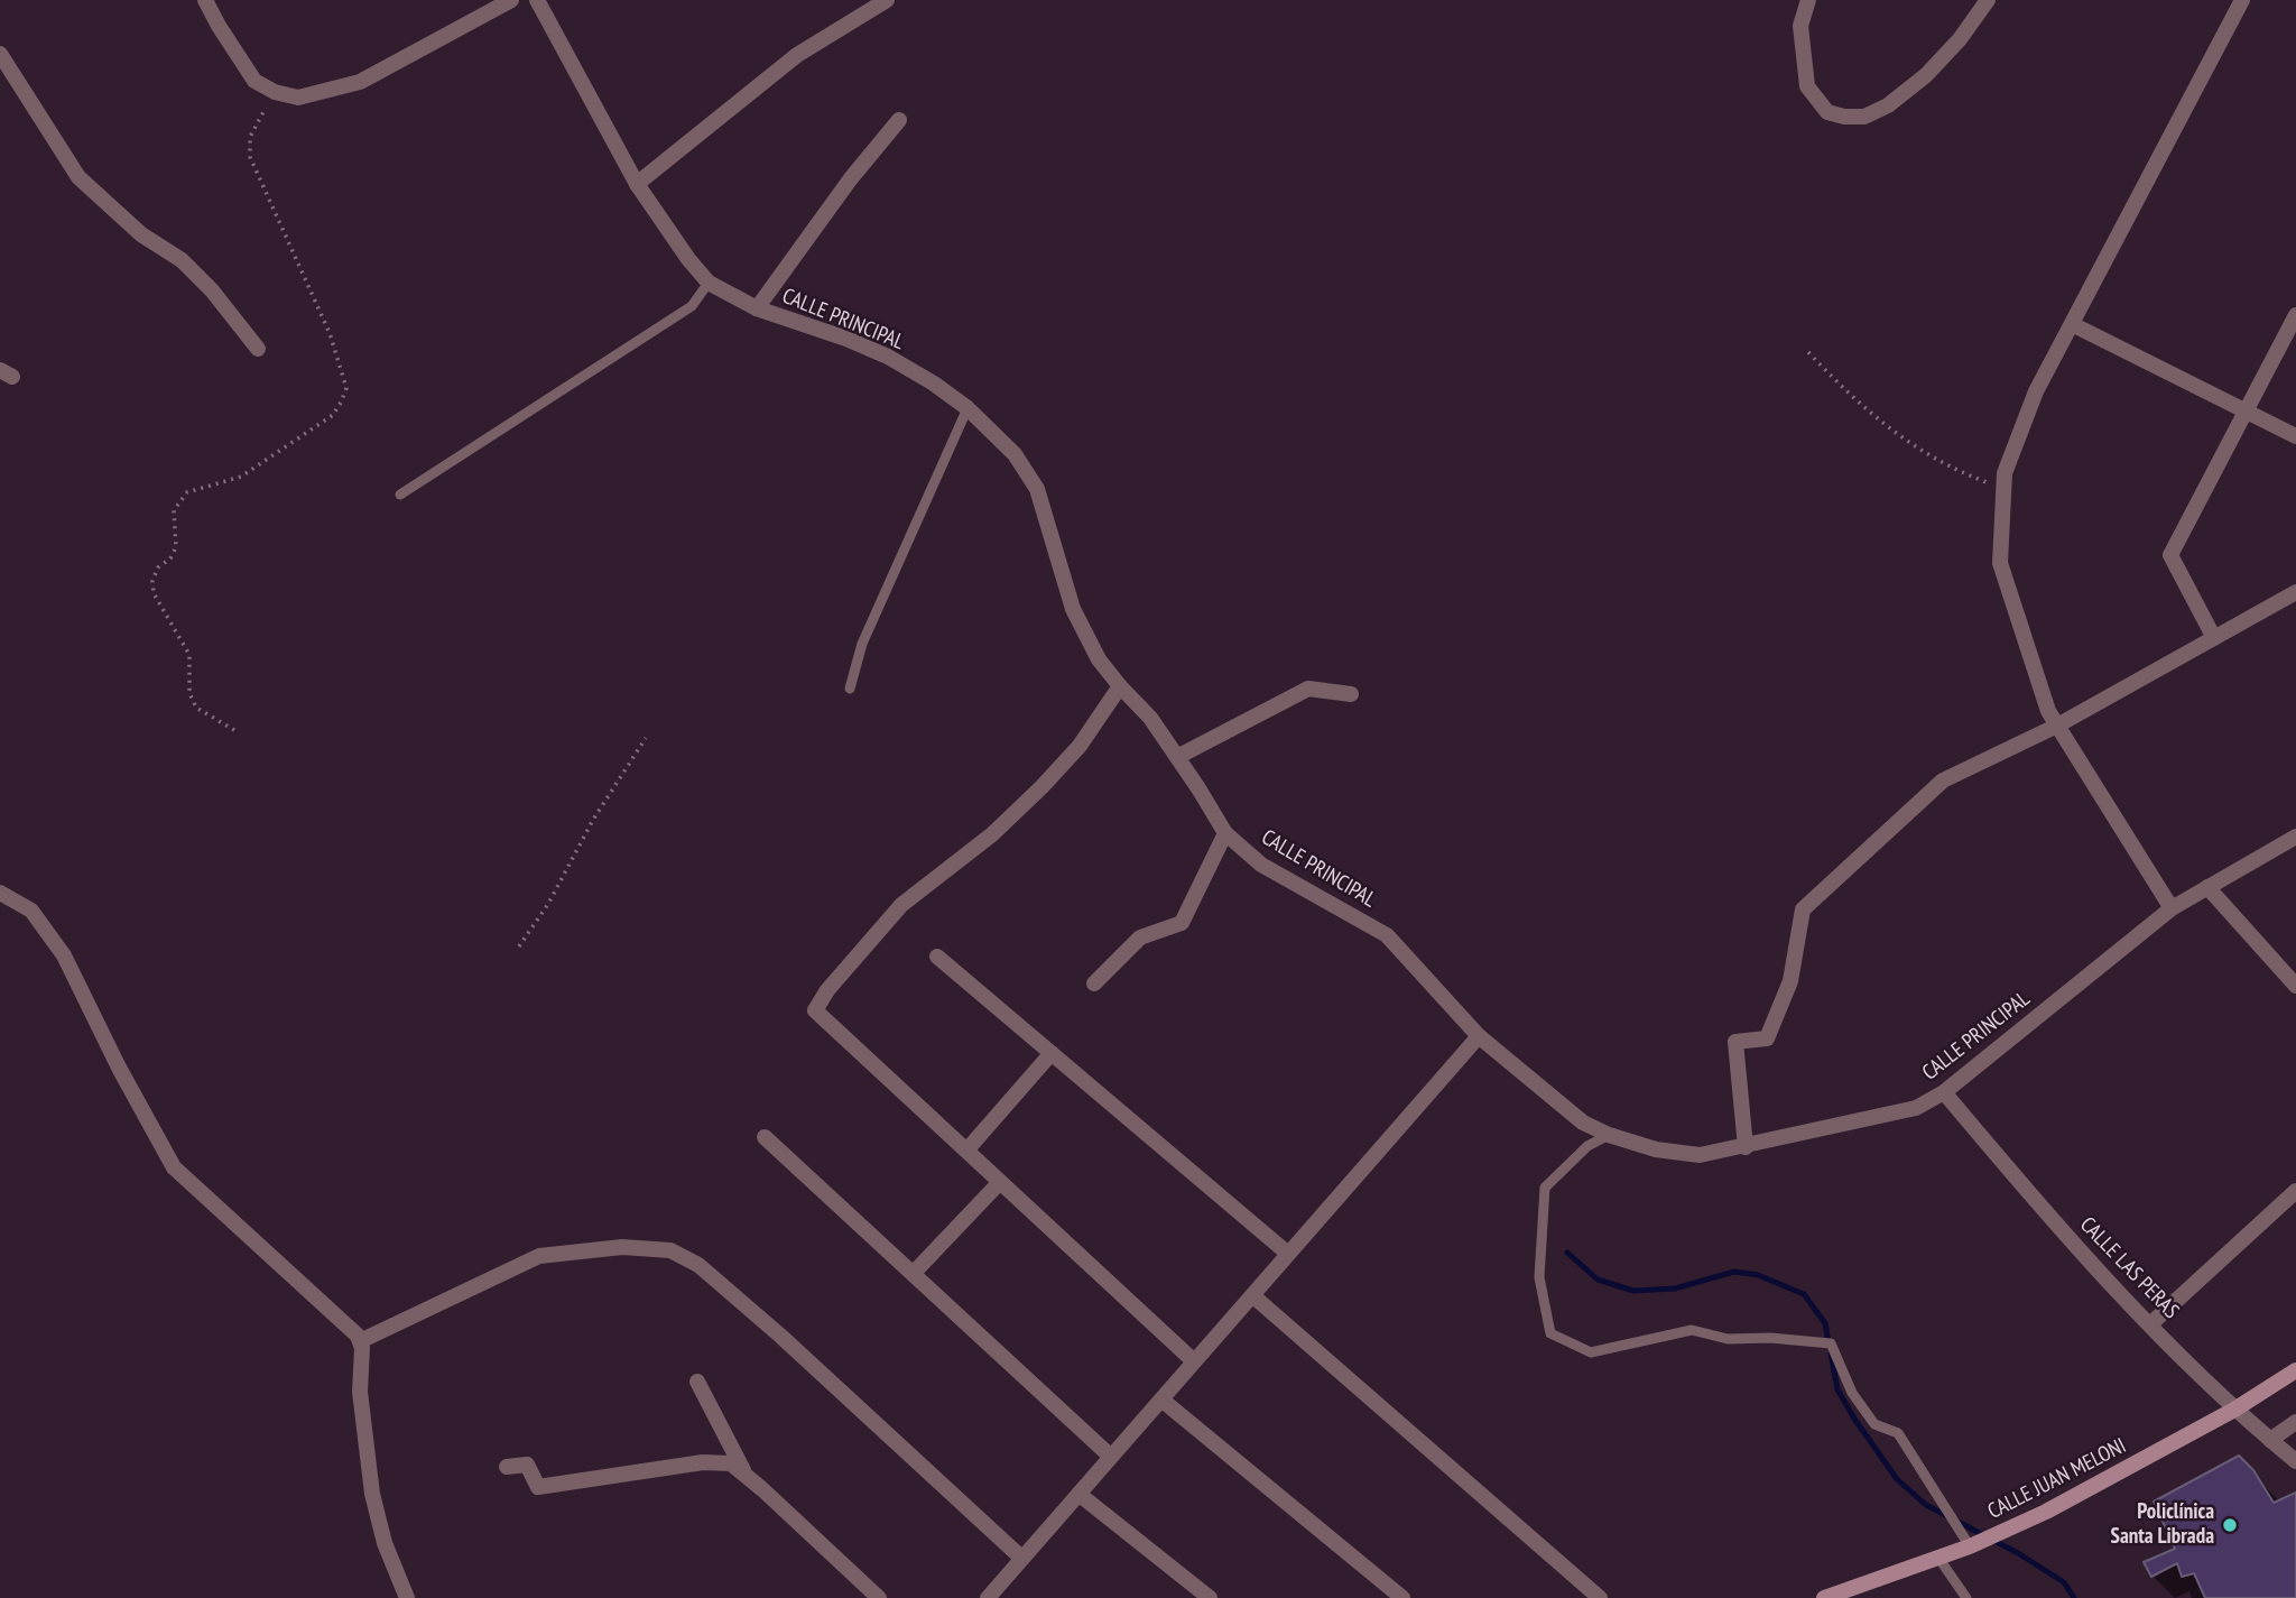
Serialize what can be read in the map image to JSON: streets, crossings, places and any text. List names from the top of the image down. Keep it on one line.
{"streets":{"main road":["CALLE JUAN MELONI"],"street":["CALLE PRINCIPAL","CALLE LAS PERAS"]},"crossings":[["CALLE PRINCIPAL","CALLE LAS PERAS"],["CALLE LAS PERAS","CALLE JUAN MELONI"]],"places":["Policlínica Santa Librada"]}
